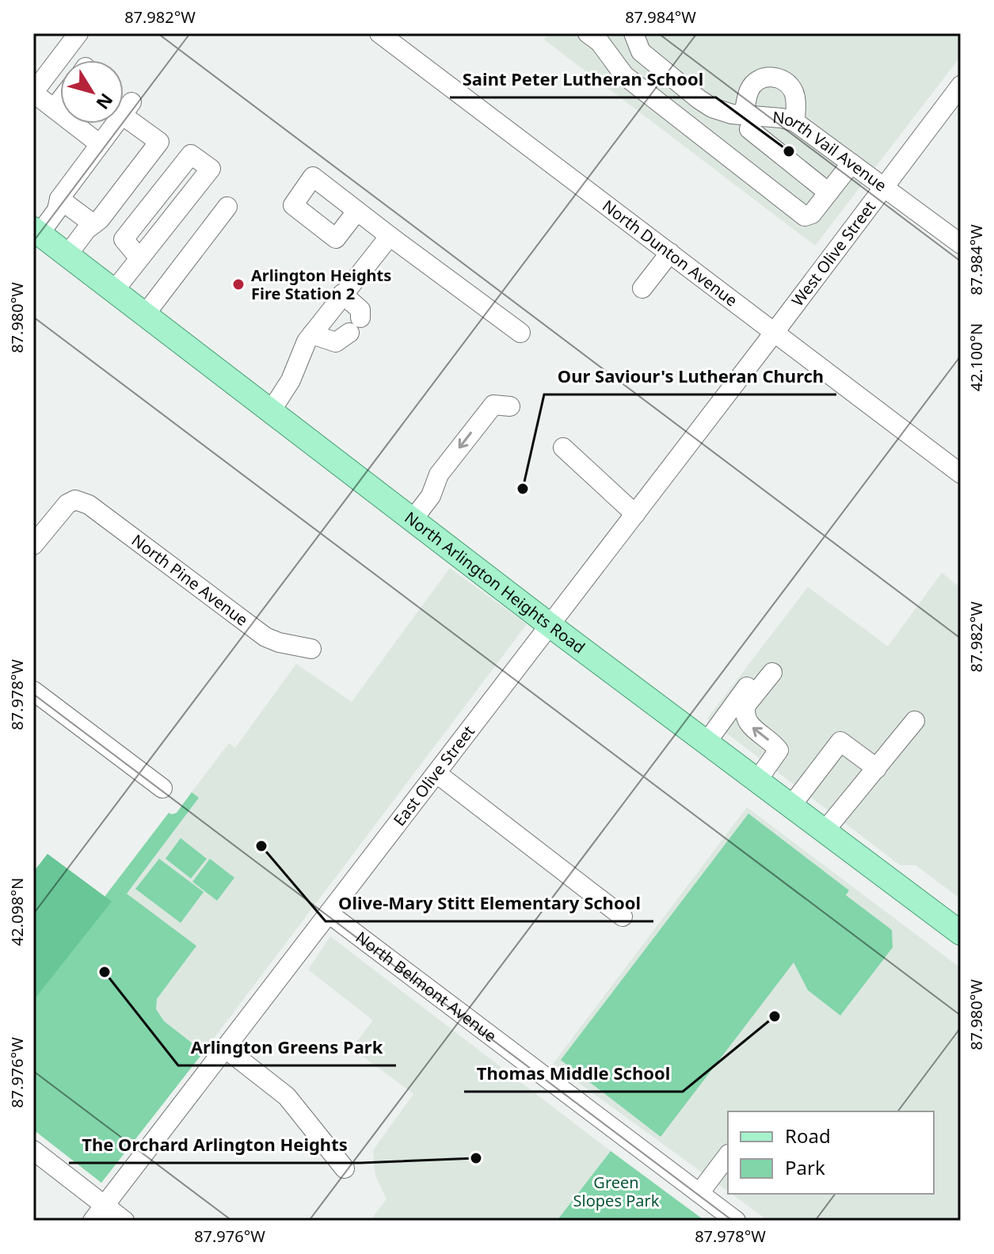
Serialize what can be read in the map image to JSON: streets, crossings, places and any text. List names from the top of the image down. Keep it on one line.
{"streets":{"main road":["North Arlington Heights Road"],"street":["North Vail Avenue","North Dunton Avenue","West Olive Street","North Pine Avenue","East Olive Street","North Belmont Avenue"]},"crossings":[["North Vail Avenue","West Olive Street"],["North Dunton Avenue","West Olive Street"],["North Dunton Avenue","East Olive Street"],["West Olive Street","East Olive Street"],["North Arlington Heights Road","East Olive Street"],["East Olive Street","North Belmont Avenue"]],"parks":["Green Slopes Park"],"places":["Saint Peter Lutheran School","Arlington Heights Fire Station 2","Our Saviour's Lutheran Church","Olive-Mary Stitt Elementary School","Arlington Greens Park","Thomas Middle School","The Orchard Arlington Heights"],"legend":["Road","Park"],"north":"bottom right","coordinates":["87.982°W","87.984°W","87.980°W","42.100°N","87.978°W","42.098°N","87.976°W"]}
